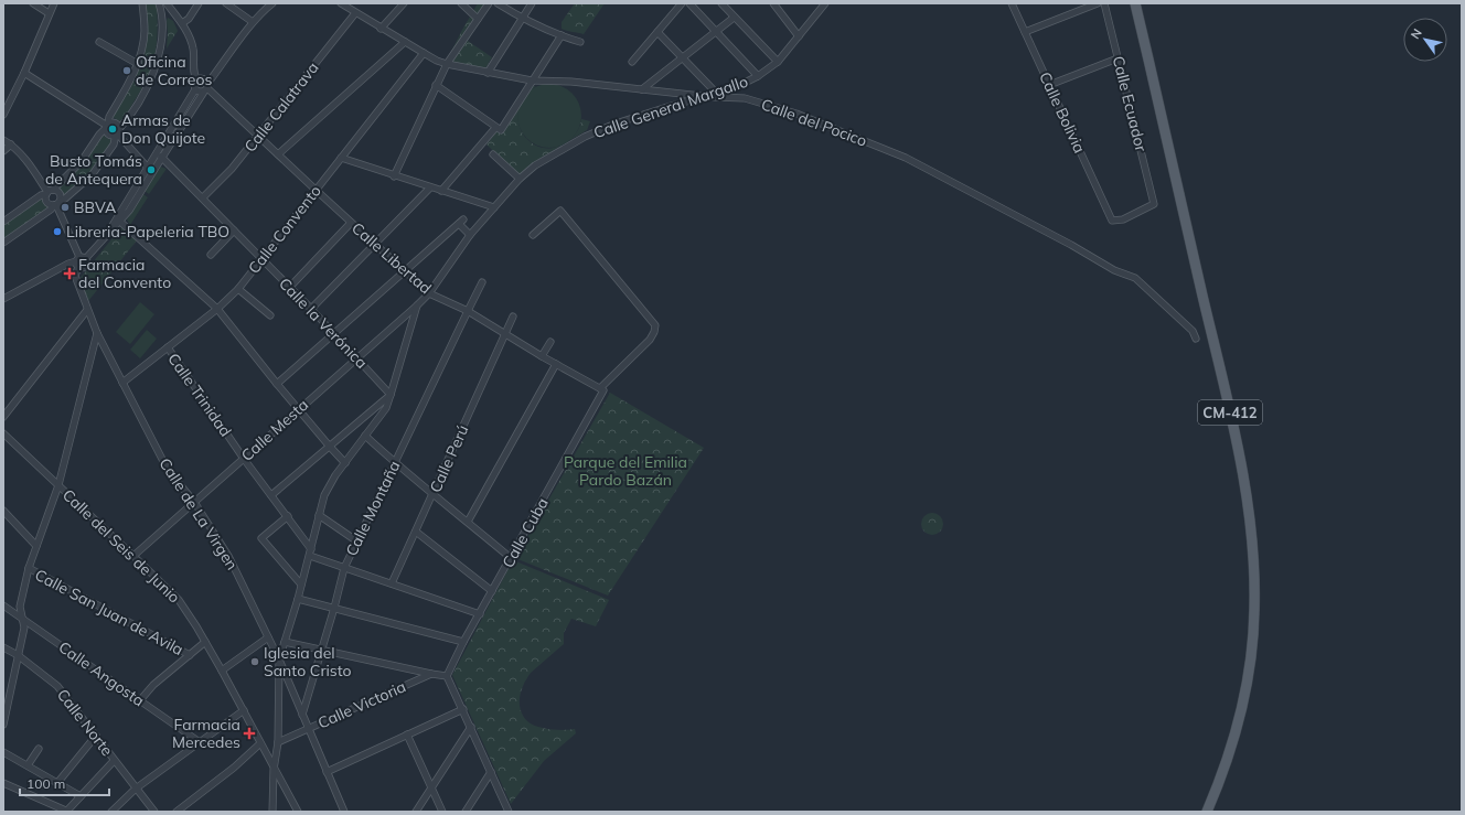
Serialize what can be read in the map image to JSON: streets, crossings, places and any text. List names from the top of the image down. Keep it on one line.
{"streets":{"main road":["CM-412"],"street":["Calle Ecuador","Calle Calatrava","Calle General Margallo","Calle Bolivia","Calle del Pocico","Calle Convento","Calle Libertad","Calle la Verónica","Calle Trinidad","Calle Mesta","Calle Perú","Calle Montaña","Calle de La Virgen","Calle Cuba","Calle del Seis de Junio","Calle San Juan de Avila","Calle Angosta","Calle Victoria","Calle Norte"]},"crossings":[["Calle Ecuador","Calle Bolivia"],["Calle Calatrava","Calle del Pocico"],["Calle Calatrava","Calle Libertad"],["Calle Calatrava","Calle la Verónica"],["Calle General Margallo","Calle del Pocico"],["Calle General Margallo","Calle Libertad"],["Calle General Margallo","Calle la Verónica"],["Calle General Margallo","Calle Trinidad"],["Calle General Margallo","Calle Mesta"],["Calle General Margallo","Calle de La Virgen"],["Calle General Margallo","Calle del Seis de Junio"],["Calle General Margallo","Calle Victoria"],["Calle del Pocico","Calle Convento"],["Calle Convento","Calle Libertad"],["Calle Convento","Calle la Verónica"],["Calle Convento","Calle Trinidad"],["Calle Convento","Calle de La Virgen"],["Calle Libertad","Calle Perú"],["Calle Libertad","Calle Montaña"],["Calle Libertad","Calle Cuba"],["Calle la Verónica","Calle Mesta"],["Calle Trinidad","Calle Mesta"],["Calle Mesta","Calle de La Virgen"],["Calle Mesta","Calle del Seis de Junio"],["Calle Montaña","Calle de La Virgen"],["Calle de La Virgen","Calle Victoria"],["Calle Cuba","Calle Victoria"]],"parks":["Parque del Emilia Pardo Bazán"],"places":{"other":["Oficina de Correos","Armas de Don Quijote","Busto Tomás de Antequera","BBVA","Libreria-Papeleria TBO","Iglesia del Santo Cristo"],"health":["Farmacia del Convento","Farmacia Mercedes"]},"scale_bar":"100 m","north":"top left"}
